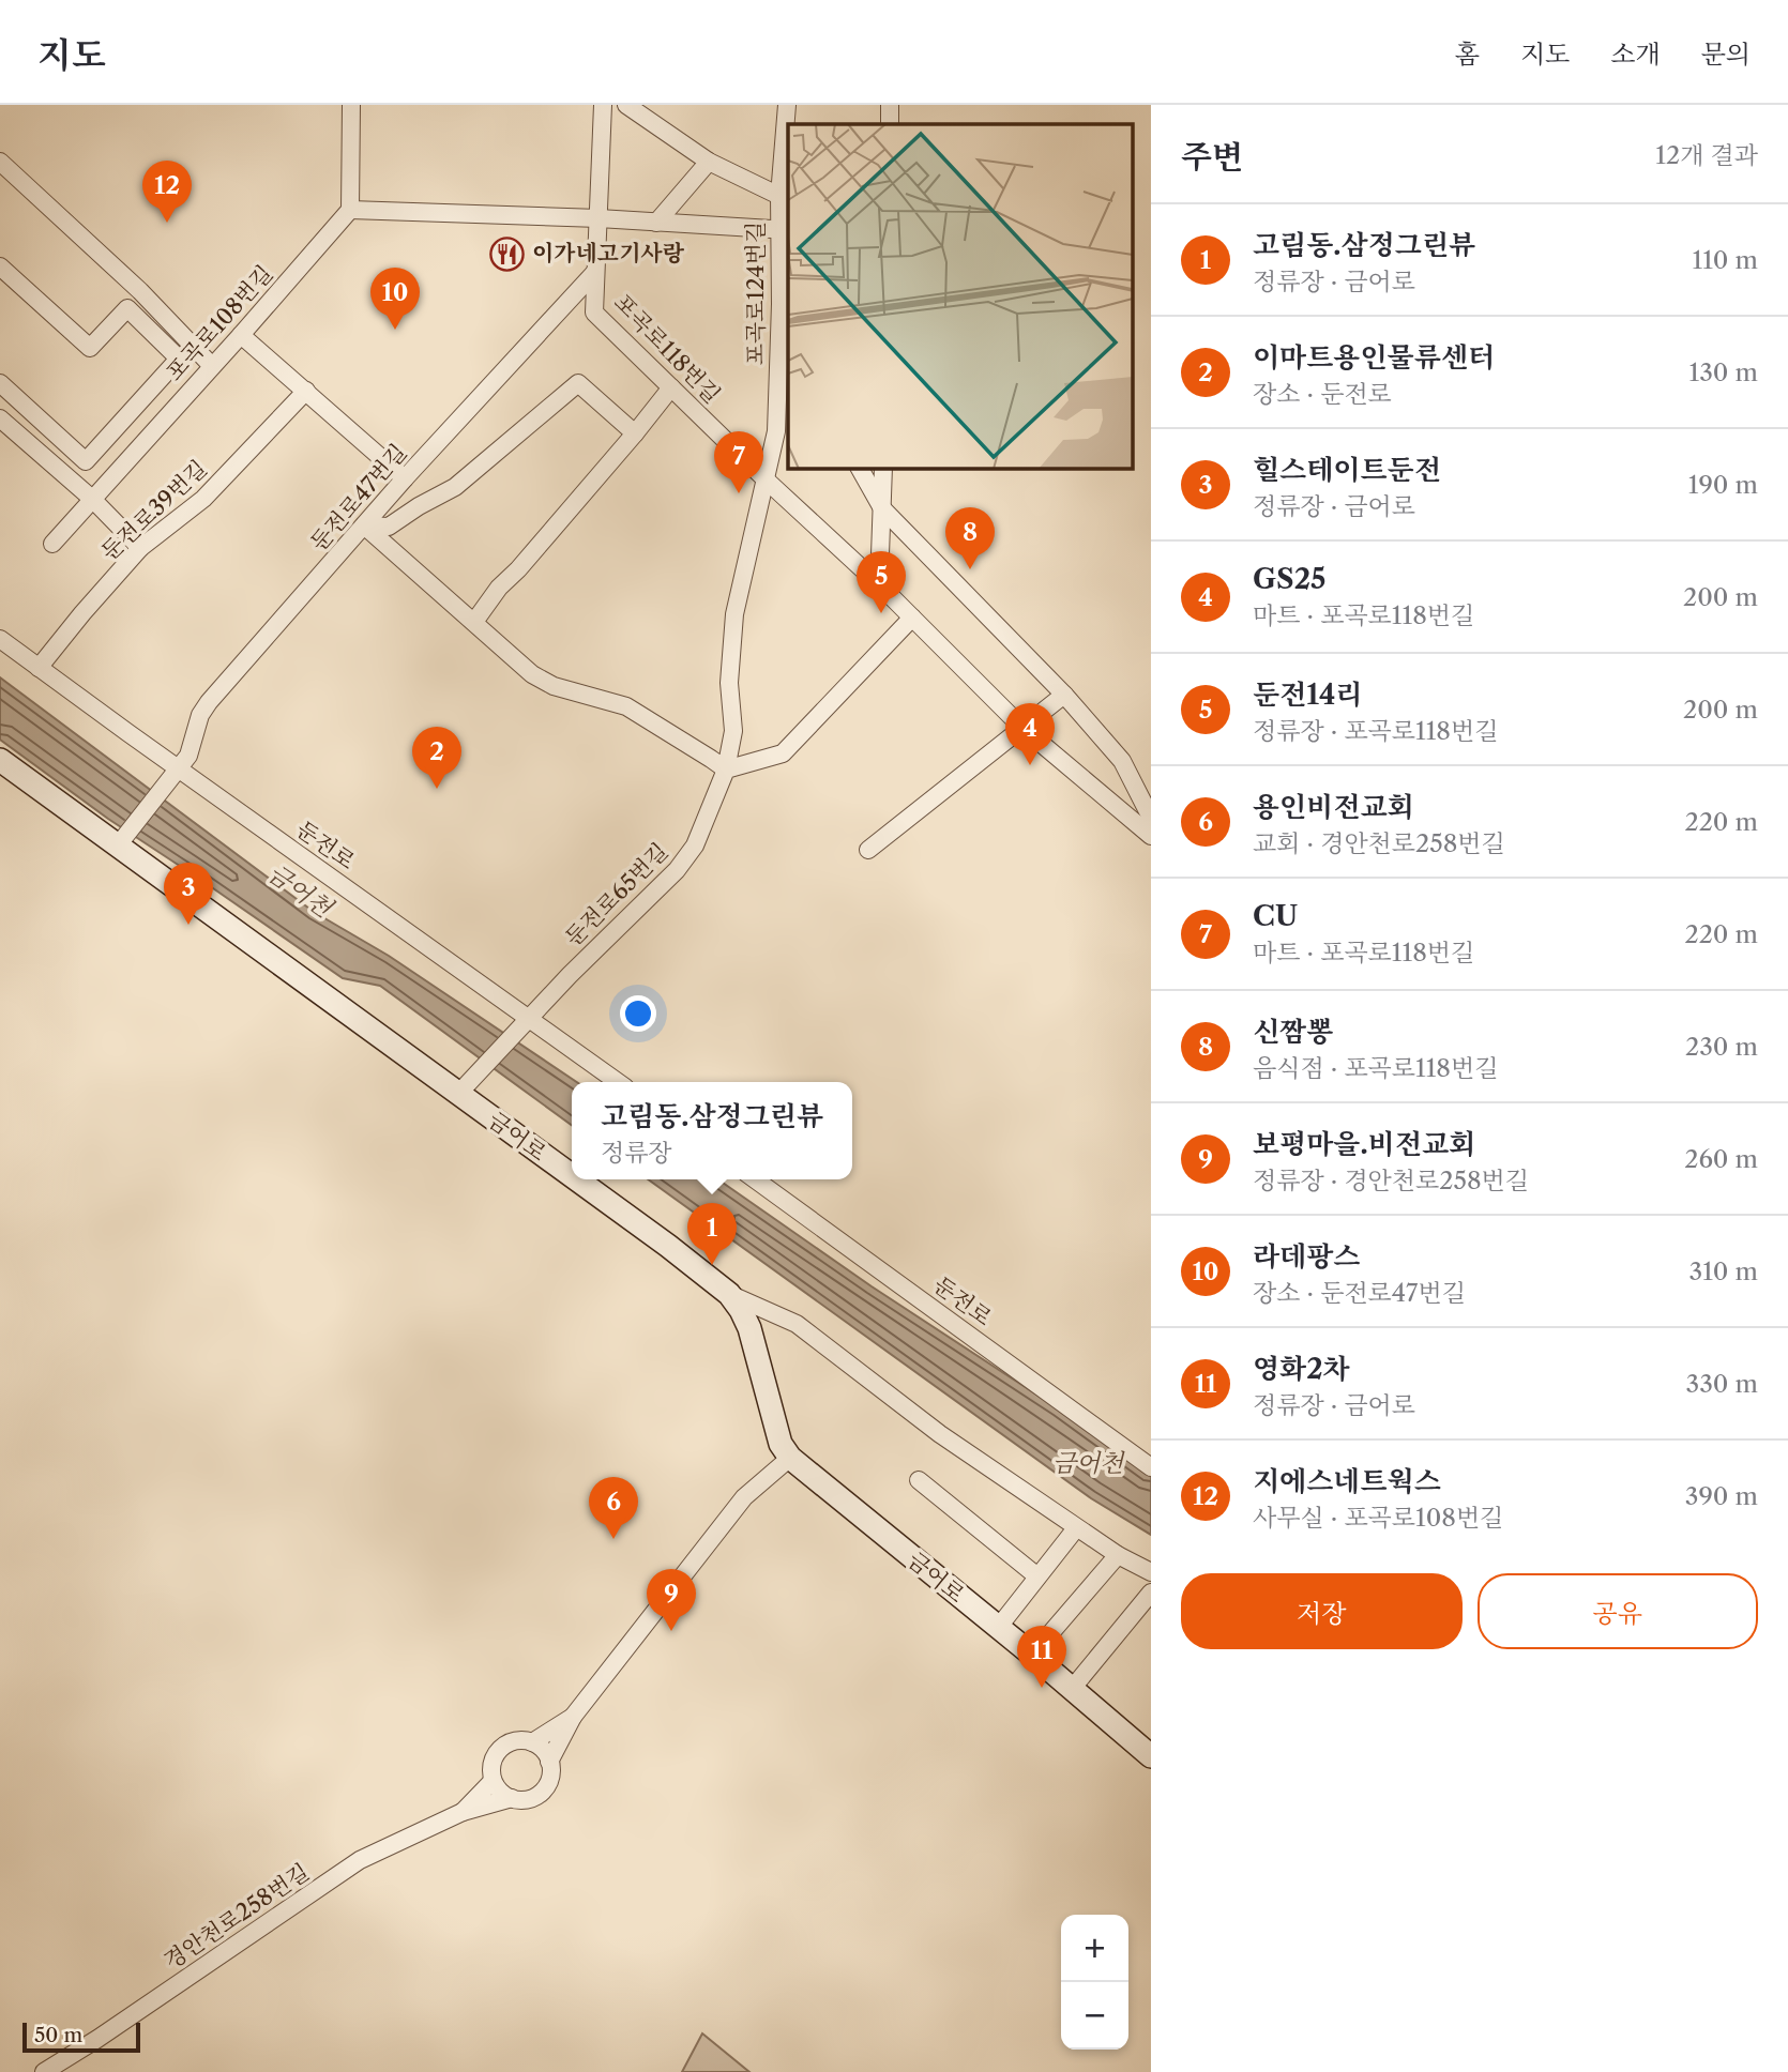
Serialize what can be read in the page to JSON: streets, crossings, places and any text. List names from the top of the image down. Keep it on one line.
{"streets":{"street":["포곡로124번길","포곡로108번길","포곡로118번길","둔전로47번길","둔전로39번길","둔전로","둔전로65번길","금어로","경안천로258번길"]},"crossings":[["포곡로124번길","포곡로118번길"],["포곡로124번길","둔전로65번길"],["포곡로118번길","둔전로47번길"],["둔전로47번길","둔전로"],["둔전로47번길","금어로"],["둔전로39번길","둔전로"],["둔전로","둔전로65번길"],["둔전로65번길","금어로"]],"water":["금어천"],"places":{"restaurant":["이가네고기사랑"]},"scale_bar":"50 m","page":{"header":"지도","nav":["홈","지도","소개","문의"],"heading":["주변","12개 결과"],"pins":["12","10","7","8","5","4","2","3","1","6","9","11"],"list":[{"mark":"1","name":"고림동.삼정그린뷰","note":"정류장 · 금어로","value":"110 m"},{"mark":"2","name":"이마트용인물류센터","note":"장소 · 둔전로","value":"130 m"},{"mark":"3","name":"힐스테이트둔전","note":"정류장 · 금어로","value":"190 m"},{"mark":"4","name":"GS25","note":"마트 · 포곡로118번길","value":"200 m"},{"mark":"5","name":"둔전14리","note":"정류장 · 포곡로118번길","value":"200 m"},{"mark":"6","name":"용인비전교회","note":"교회 · 경안천로258번길","value":"220 m"},{"mark":"7","name":"CU","note":"마트 · 포곡로118번길","value":"220 m"},{"mark":"8","name":"신짬뽕","note":"음식점 · 포곡로118번길","value":"230 m"},{"mark":"9","name":"보평마을.비전교회","note":"정류장 · 경안천로258번길","value":"260 m"},{"mark":"10","name":"라데팡스","note":"장소 · 둔전로47번길","value":"310 m"},{"mark":"11","name":"영화2차","note":"정류장 · 금어로","value":"330 m"},{"mark":"12","name":"지에스네트웍스","note":"사무실 · 포곡로108번길","value":"390 m"}],"popup":["고림동.삼정그린뷰","정류장"],"buttons":["저장","공유"],"map_buttons":["+","−"],"scale":"50 m"}}
